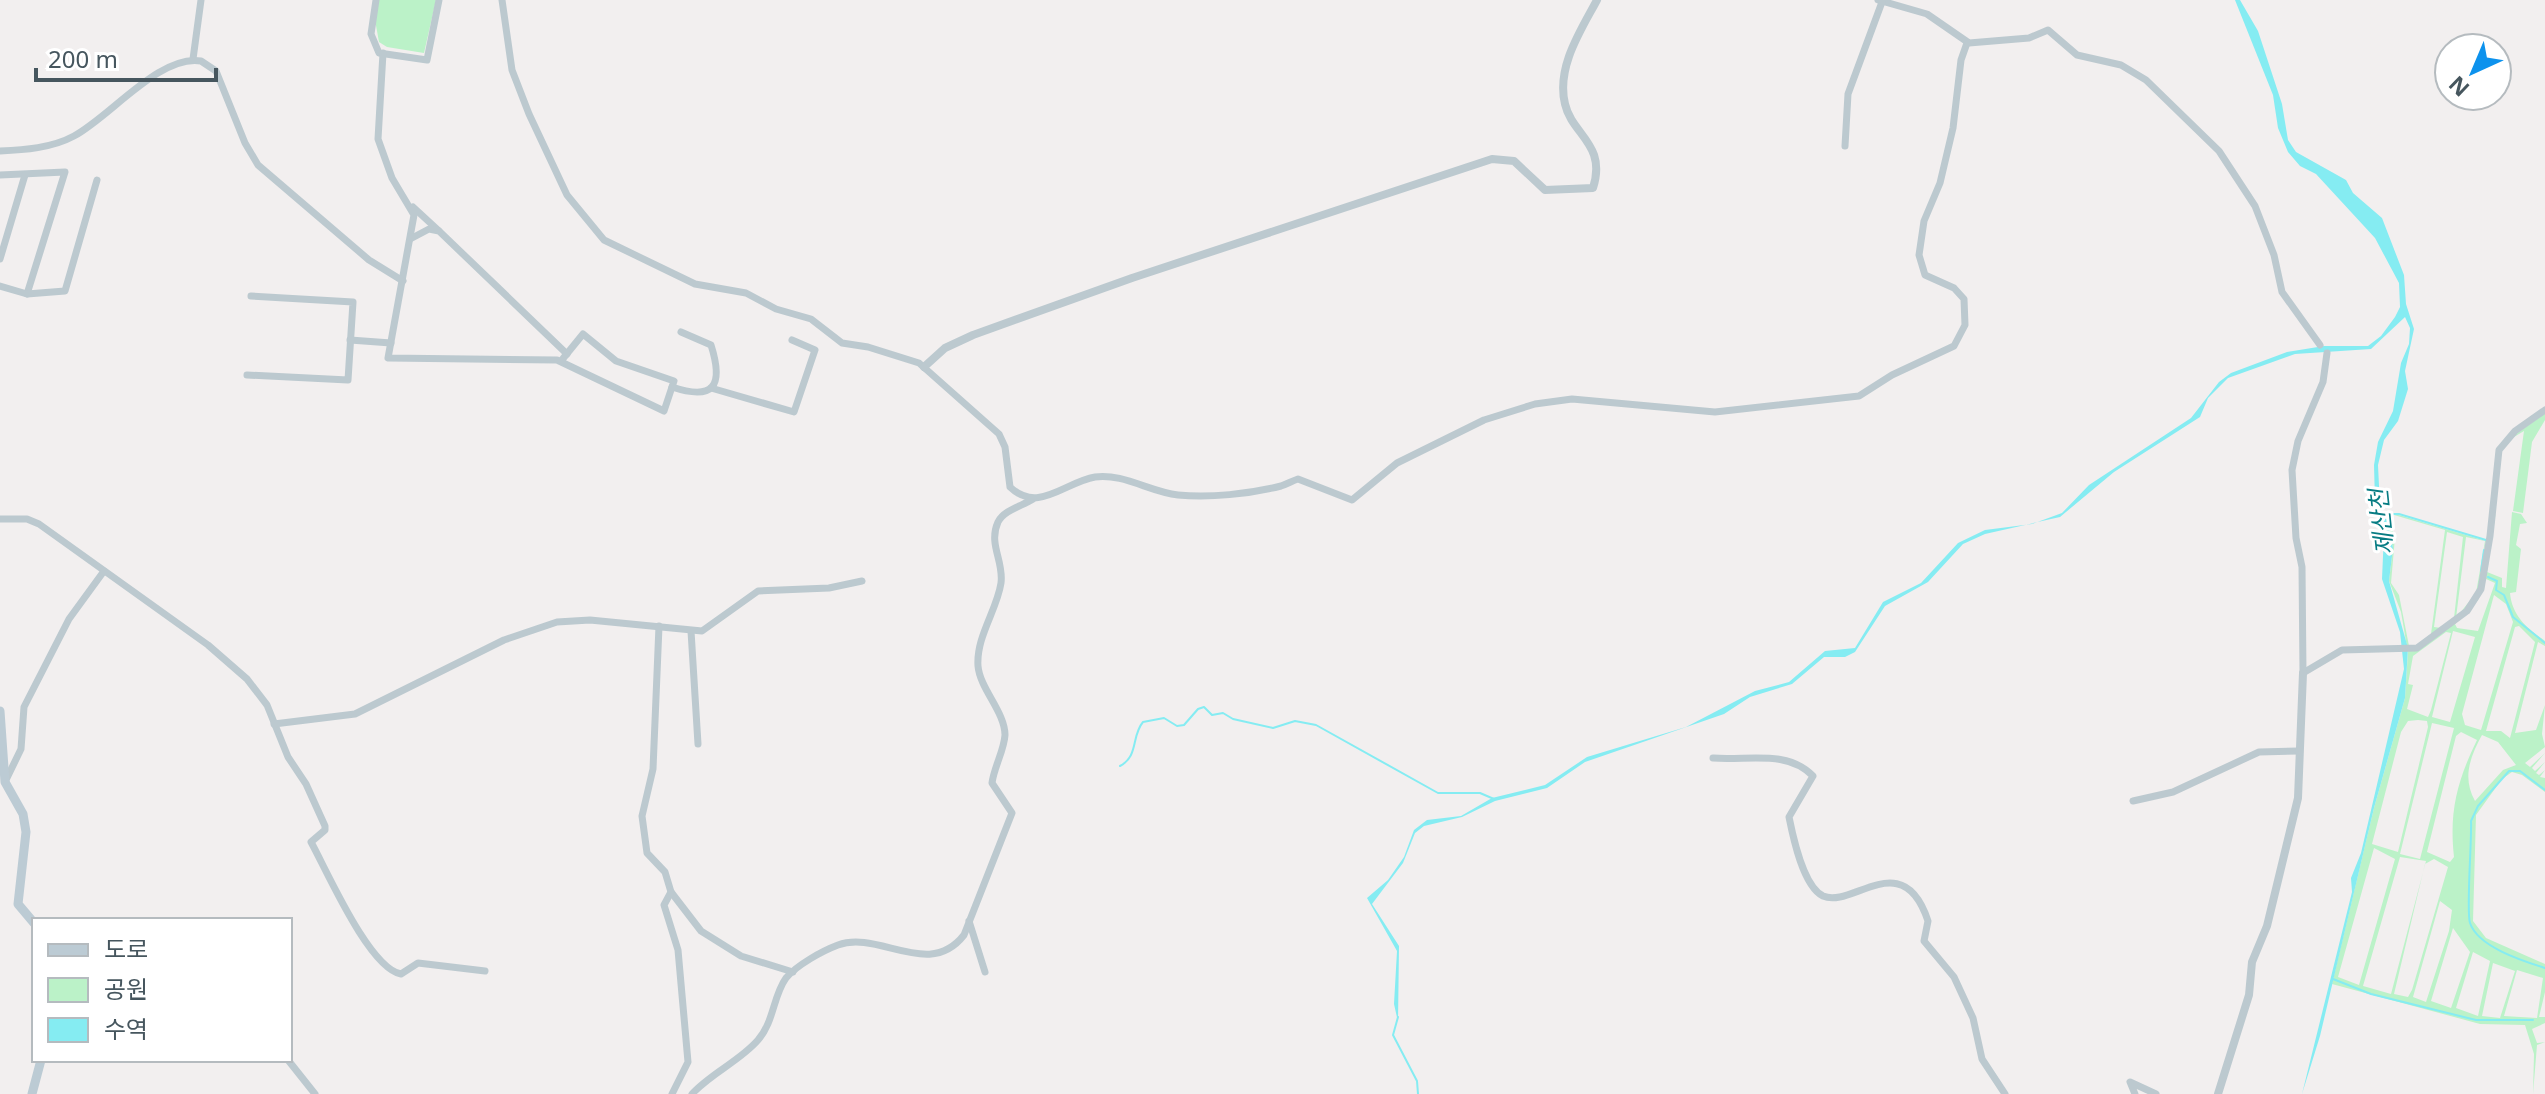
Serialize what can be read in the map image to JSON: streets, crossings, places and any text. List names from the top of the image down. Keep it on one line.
{"water":["제산천"],"legend":["도로","공원","수역"],"scale_bar":"200 m","north":"bottom left"}
